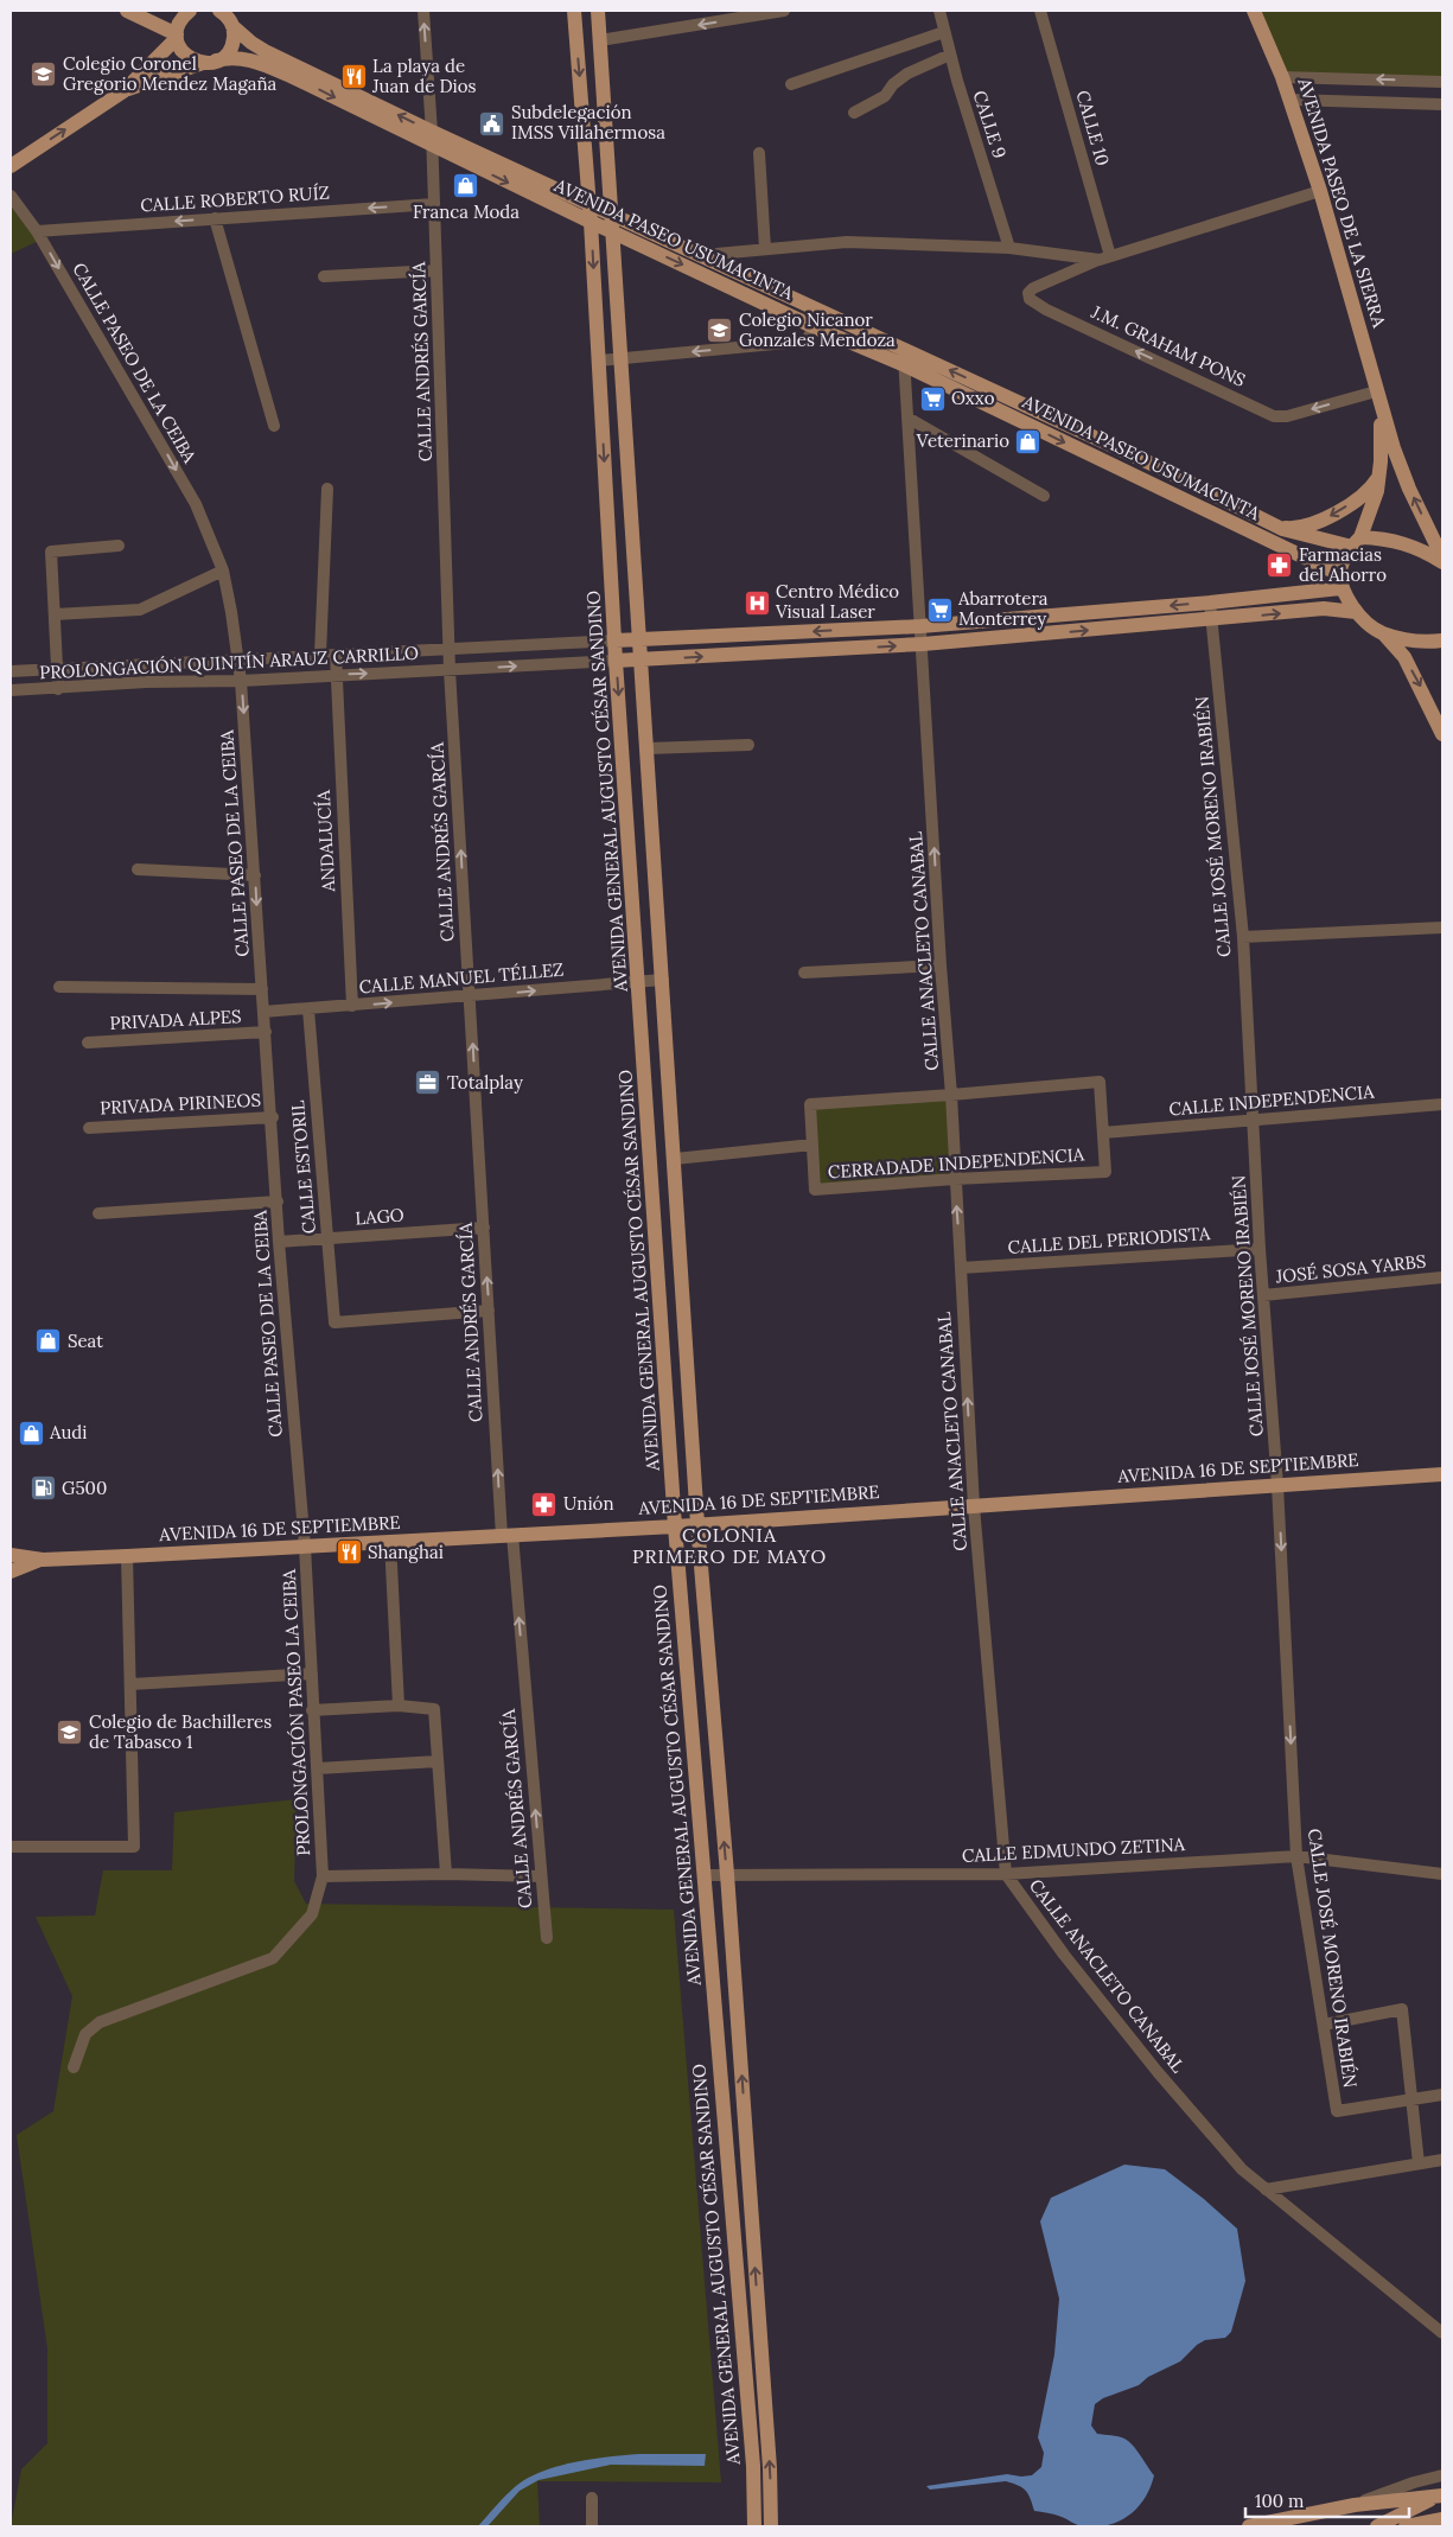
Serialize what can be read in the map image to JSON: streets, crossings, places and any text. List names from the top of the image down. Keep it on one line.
{"streets":{"main road":["AVENIDA PASEO DE LA SIERRA","AVENIDA PASEO USUMACINTA","AVENIDA GENERAL AUGUSTO CÉSAR SANDINO","AVENIDA 16 DE SEPTIEMBRE"],"street":["CALLE 9","CALLE 10","CALLE ROBERTO RUÍZ","J.M. GRAHAM PONS","CALLE ANDRÉS GARCÍA","CALLE PASEO DE LA CEIBA","PROLONGACIÓN QUINTÍN ARAUZ CARRILLO","CALLE JOSÉ MORENO IRABIÉN","ANDALUCÍA","CALLE ANACLETO CANABAL","CALLE MANUEL TÉLLEZ","PRIVADA ALPES","CALLE INDEPENDENCIA","PRIVADA PIRINEOS","CERRADADE INDEPENDENCIA","CALLE ESTORIL","LAGO","CALLE DEL PERIODISTA","JOSÉ SOSA YARBS","PROLONGACIÓN PASEO LA CEIBA","CALLE EDMUNDO ZETINA"]},"crossings":[["CALLE 10","J.M. GRAHAM PONS"],["CALLE ROBERTO RUÍZ","CALLE ANDRÉS GARCÍA"],["CALLE ROBERTO RUÍZ","CALLE PASEO DE LA CEIBA"],["AVENIDA PASEO DE LA SIERRA","AVENIDA PASEO USUMACINTA"],["AVENIDA PASEO DE LA SIERRA","J.M. GRAHAM PONS"],["AVENIDA PASEO USUMACINTA","CALLE ANDRÉS GARCÍA"],["AVENIDA PASEO USUMACINTA","AVENIDA GENERAL AUGUSTO CÉSAR SANDINO"],["AVENIDA PASEO USUMACINTA","CALLE ANACLETO CANABAL"],["CALLE ANDRÉS GARCÍA","PROLONGACIÓN QUINTÍN ARAUZ CARRILLO"],["CALLE ANDRÉS GARCÍA","CALLE MANUEL TÉLLEZ"],["CALLE ANDRÉS GARCÍA","CALLE ESTORIL"],["CALLE ANDRÉS GARCÍA","LAGO"],["CALLE ANDRÉS GARCÍA","AVENIDA 16 DE SEPTIEMBRE"],["CALLE PASEO DE LA CEIBA","PROLONGACIÓN QUINTÍN ARAUZ CARRILLO"],["CALLE PASEO DE LA CEIBA","CALLE MANUEL TÉLLEZ"],["CALLE PASEO DE LA CEIBA","PRIVADA ALPES"],["CALLE PASEO DE LA CEIBA","PRIVADA PIRINEOS"],["CALLE PASEO DE LA CEIBA","LAGO"],["CALLE PASEO DE LA CEIBA","AVENIDA 16 DE SEPTIEMBRE"],["CALLE PASEO DE LA CEIBA","PROLONGACIÓN PASEO LA CEIBA"],["PROLONGACIÓN QUINTÍN ARAUZ CARRILLO","AVENIDA GENERAL AUGUSTO CÉSAR SANDINO"],["PROLONGACIÓN QUINTÍN ARAUZ CARRILLO","ANDALUCÍA"],["AVENIDA GENERAL AUGUSTO CÉSAR SANDINO","CALLE MANUEL TÉLLEZ"],["AVENIDA GENERAL AUGUSTO CÉSAR SANDINO","AVENIDA 16 DE SEPTIEMBRE"],["AVENIDA GENERAL AUGUSTO CÉSAR SANDINO","CALLE EDMUNDO ZETINA"],["CALLE JOSÉ MORENO IRABIÉN","CALLE INDEPENDENCIA"],["CALLE JOSÉ MORENO IRABIÉN","CALLE DEL PERIODISTA"],["CALLE JOSÉ MORENO IRABIÉN","JOSÉ SOSA YARBS"],["CALLE JOSÉ MORENO IRABIÉN","AVENIDA 16 DE SEPTIEMBRE"],["CALLE JOSÉ MORENO IRABIÉN","CALLE EDMUNDO ZETINA"],["ANDALUCÍA","CALLE MANUEL TÉLLEZ"],["CALLE ANACLETO CANABAL","CERRADADE INDEPENDENCIA"],["CALLE ANACLETO CANABAL","CALLE DEL PERIODISTA"],["CALLE ANACLETO CANABAL","AVENIDA 16 DE SEPTIEMBRE"],["CALLE ANACLETO CANABAL","CALLE EDMUNDO ZETINA"],["CALLE MANUEL TÉLLEZ","CALLE ESTORIL"],["CALLE INDEPENDENCIA","CERRADADE INDEPENDENCIA"],["CALLE ESTORIL","LAGO"],["AVENIDA 16 DE SEPTIEMBRE","PROLONGACIÓN PASEO LA CEIBA"]],"one_way":["CALLE ROBERTO RUÍZ","CALLE ANDRÉS GARCÍA","CALLE PASEO DE LA CEIBA","CALLE MANUEL TÉLLEZ"],"districts":["COLONIA PRIMERO DE MAYO"],"places":{"school or university":["Colegio Coronel Gregorio Mendez Magaña","Colegio Nicanor Gonzales Mendoza","Colegio de Bachilleres de Tabasco 1"],"restaurant":["La playa de Juan de Dios","Shanghai"],"public building":["Subdelegación IMSS Villahermosa"],"shop":["Franca Moda","Veterinario","Seat","Audi"],"supermarket":["Oxxo","Abarrotera Monterrey"],"pharmacy":["Farmacias del Ahorro","Unión"],"hospital":["Centro Médico Visual Laser"],"office":["Totalplay"],"fuel station":["G500"]},"scale_bar":"100 m"}
